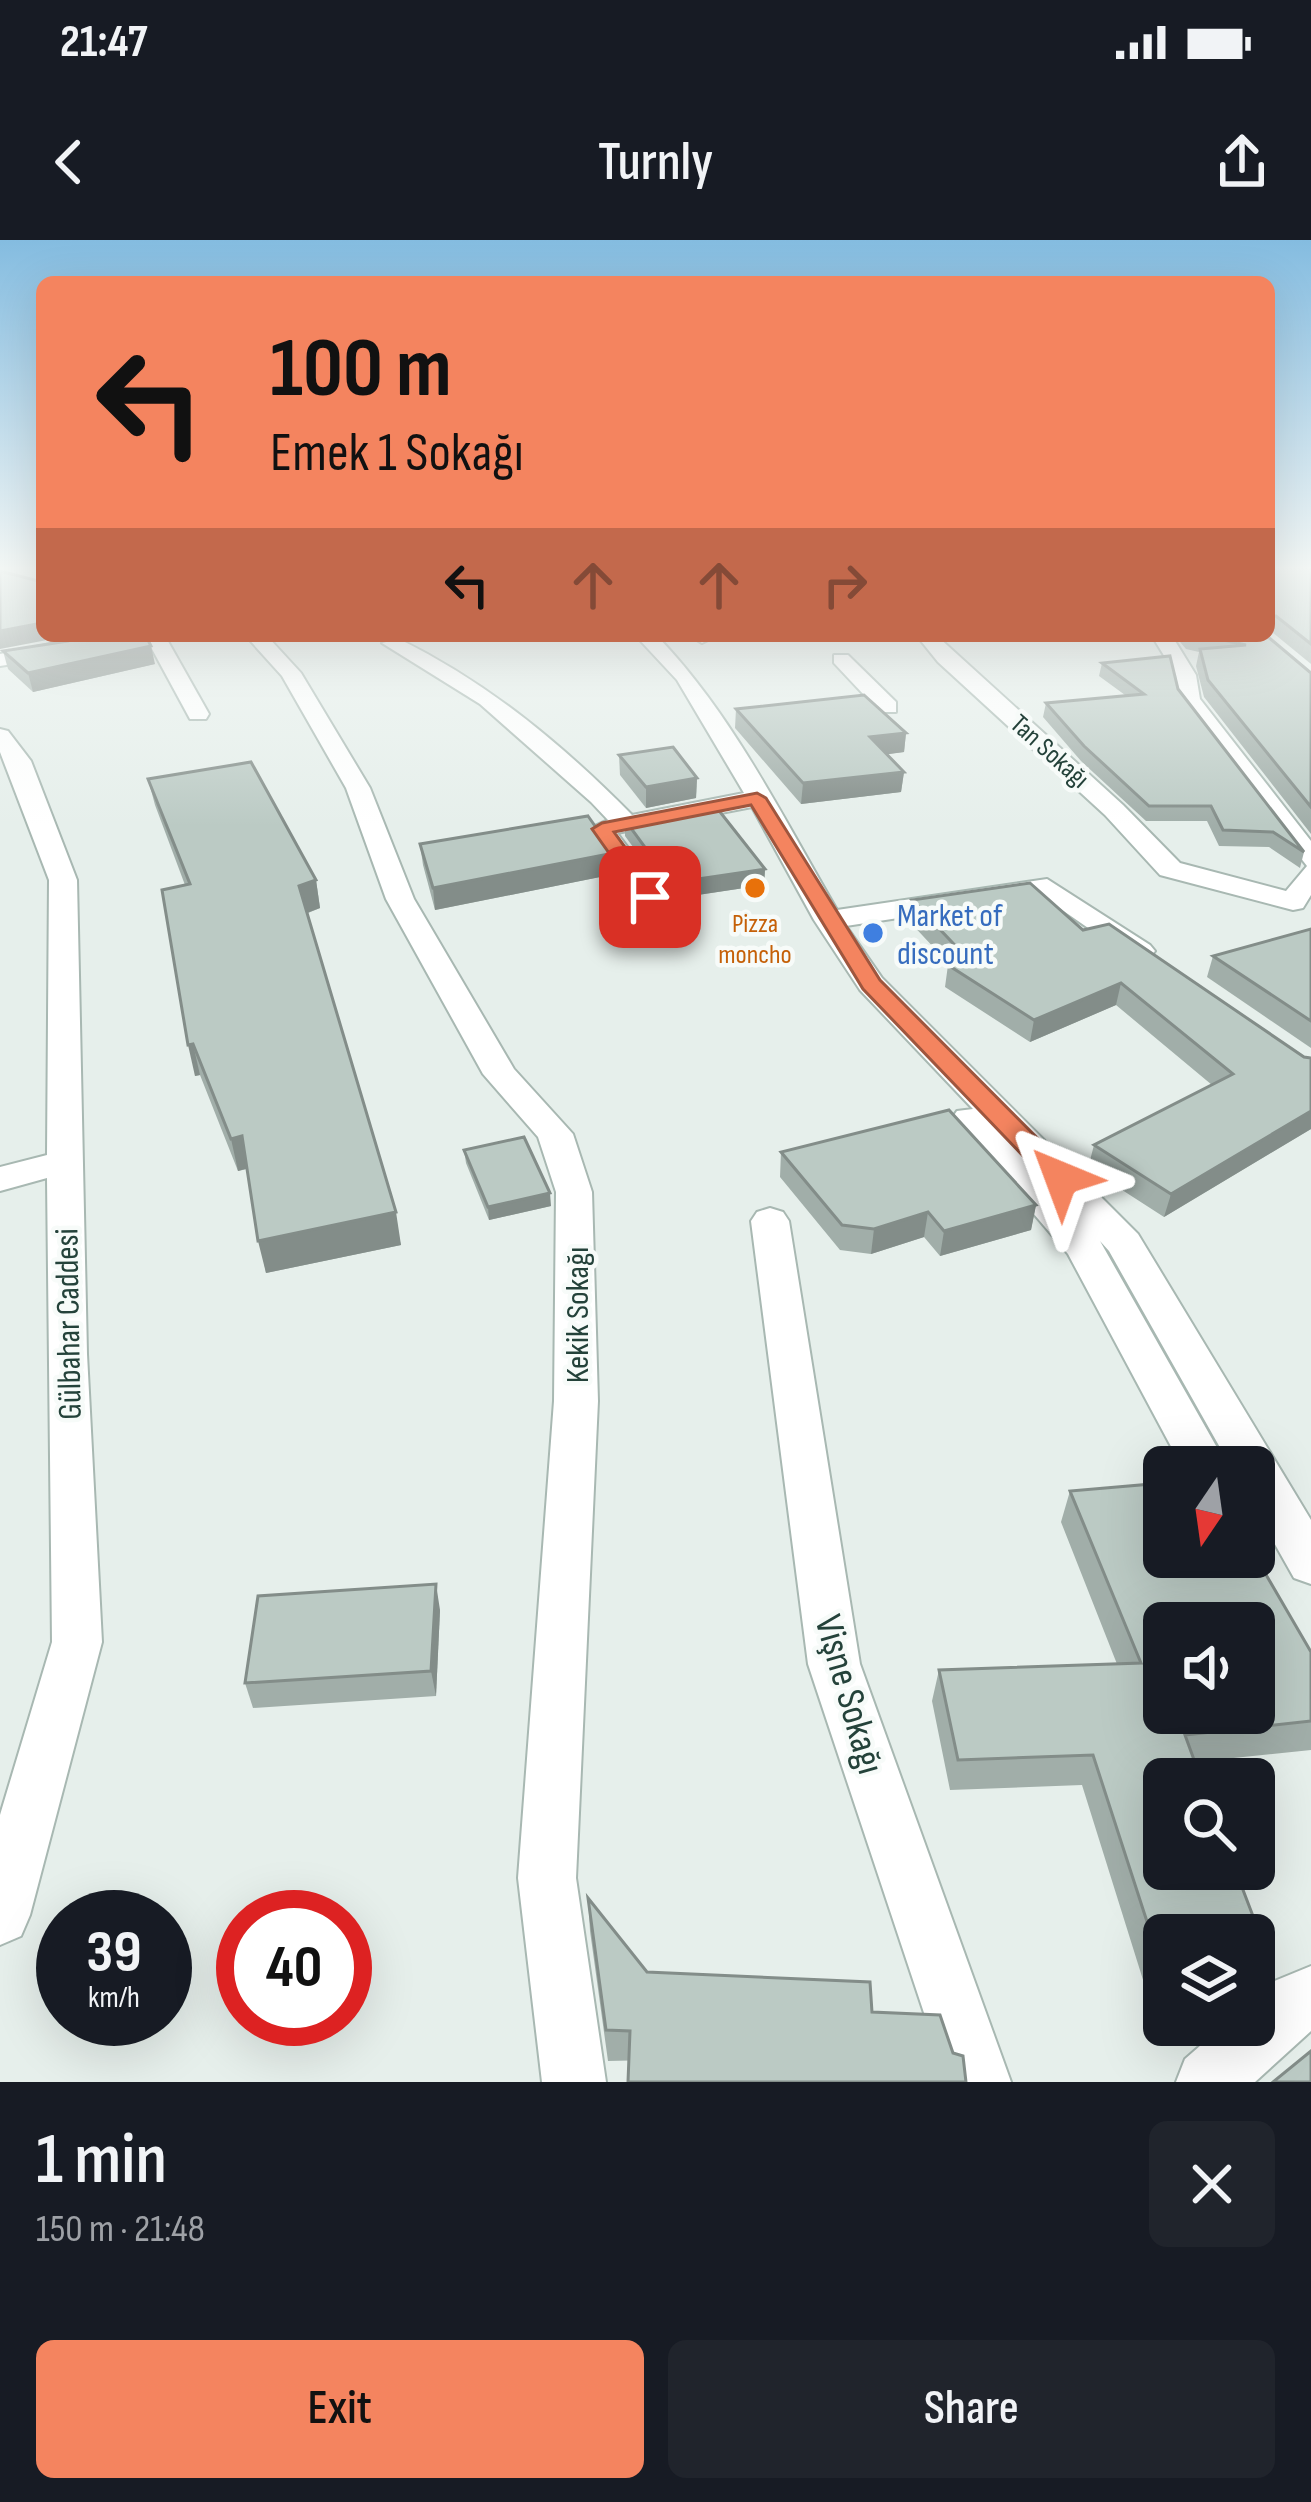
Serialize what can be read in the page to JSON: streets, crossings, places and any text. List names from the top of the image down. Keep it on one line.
{"streets":{"street":["Tan Sokağı","Kekik Sokağı","Gülbahar Caddesi","Vişne Sokağı"]},"places":["Pizza moncho","Market of discount"],"north":"bottom","page":{"status":"21:47","header":"Turnly","turn":["100 m","Emek 1 Sokağı"],"speed":"39 km/h","limit":"40","heading":["1 min","150 m · 21:48"],"buttons":["Exit","Share"]}}
